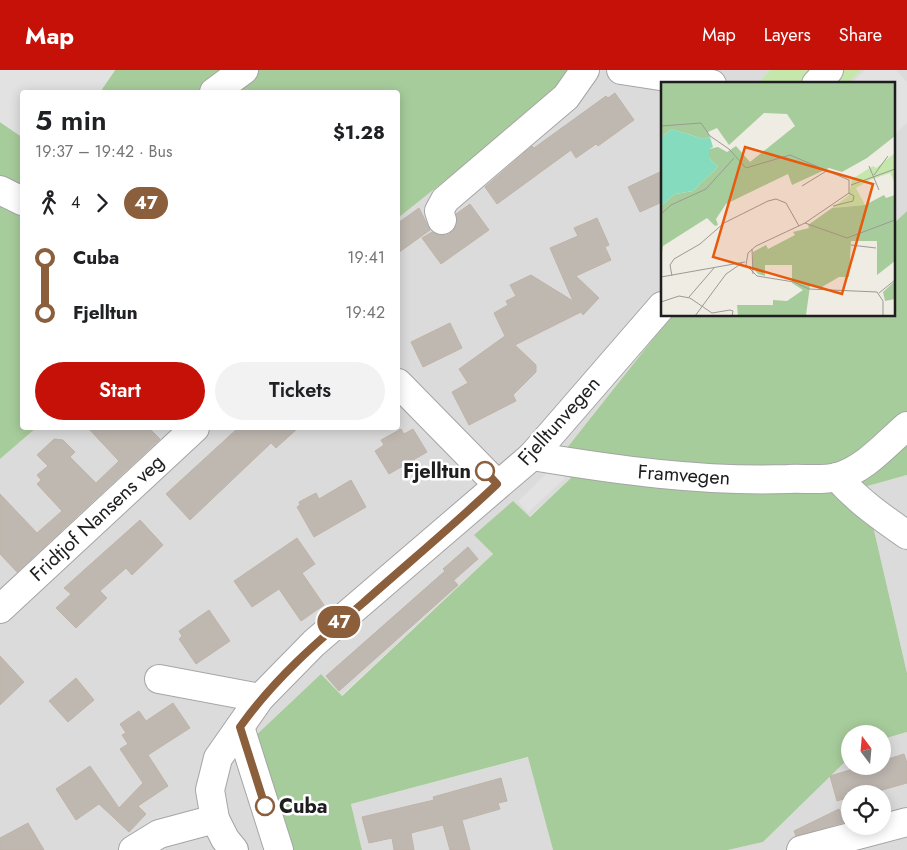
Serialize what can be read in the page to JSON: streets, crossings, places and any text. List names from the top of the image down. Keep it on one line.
{"streets":{"street":["Fjelltunvegen","Framvegen","Fridtjof Nansens veg"]},"crossings":[["Fjelltunvegen","Framvegen"]],"places":["Fjelltun","Cuba"],"lines":["bus line 47"],"north":"top","page":{"header":"Map","nav":["Map","Layers","Share"],"on_map":"47","heading":["5 min","19:37 – 19:42 · Bus","$1.28"],"legs":["4","47"],"list":[{"name":"Cuba","value":"19:41"},{"name":"Fjelltun","value":"19:42"}],"buttons":["Start","Tickets"]}}
